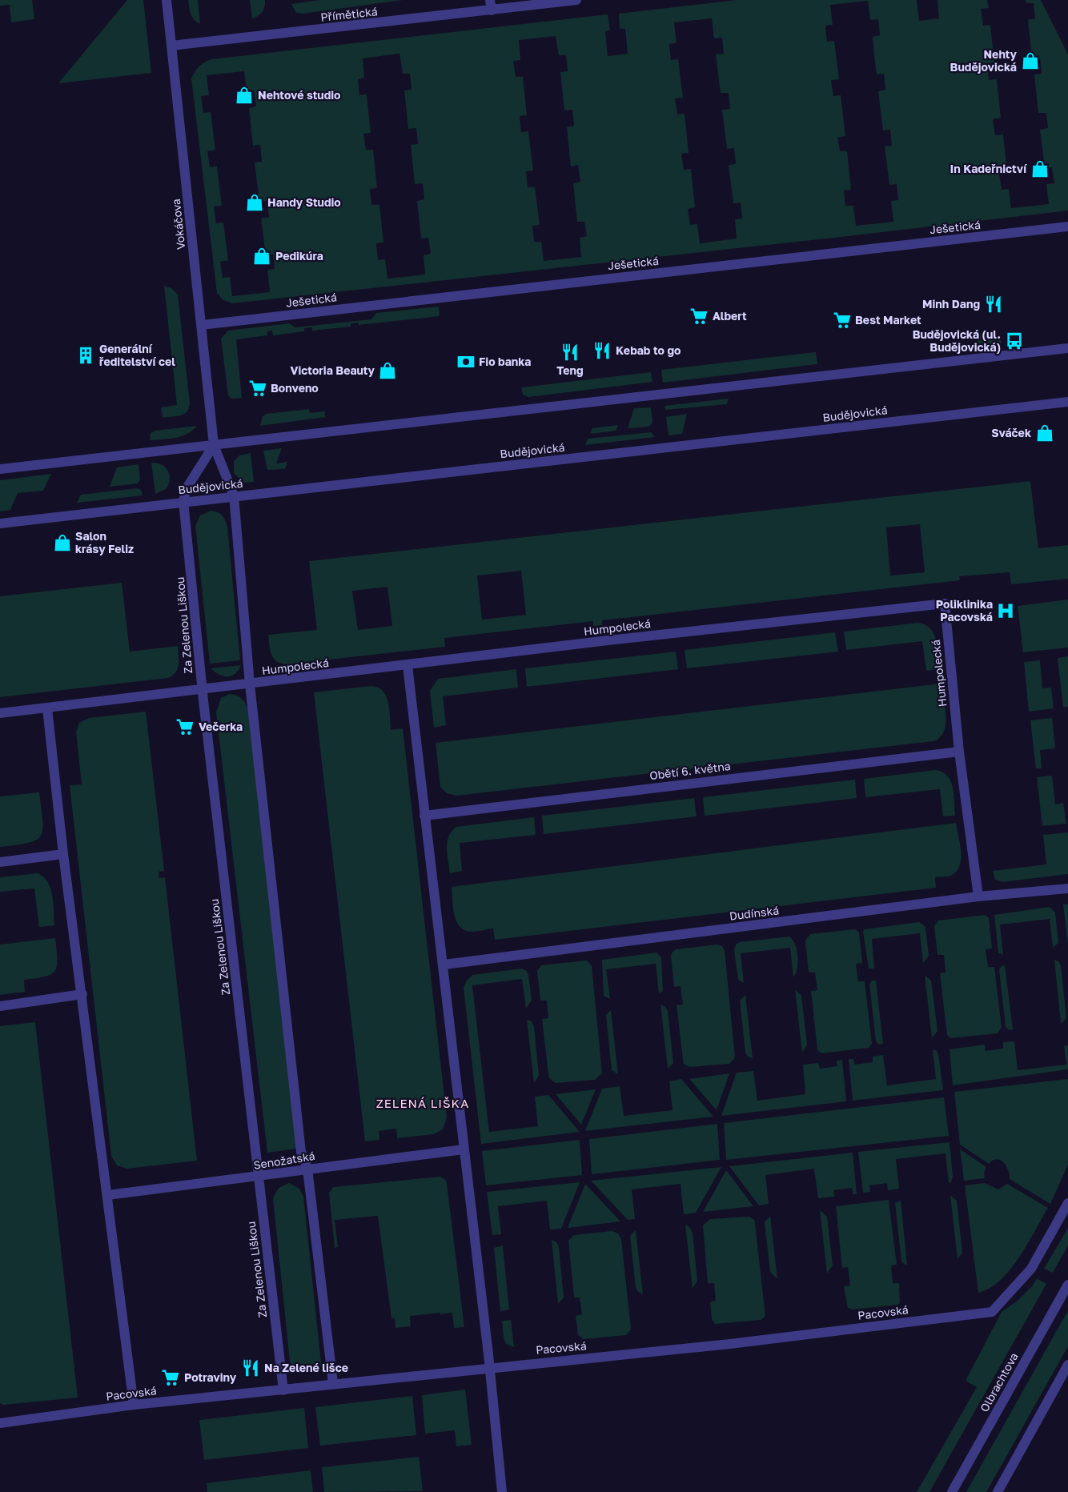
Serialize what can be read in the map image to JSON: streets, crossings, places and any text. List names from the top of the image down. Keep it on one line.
{"streets":{"street":["Přímětická","Vokáčova","Ješetická","Budějovická","Za Zelenou Liškou","Humpolecká","Obětí 6. května","Dudínská","Senožatská","Pacovská","Olbrachtova"]},"crossings":[["Přímětická","Vokáčova"],["Vokáčova","Ješetická"],["Vokáčova","Budějovická"],["Budějovická","Za Zelenou Liškou"],["Za Zelenou Liškou","Humpolecká"],["Za Zelenou Liškou","Senožatská"],["Za Zelenou Liškou","Pacovská"],["Humpolecká","Obětí 6. května"],["Humpolecká","Dudínská"]],"districts":["ZELENÁ LIŠKA"],"places":{"shop":["Nehty Budějovická","Nehtové studio","In Kadeřnictví","Handy Studio","Pedikúra","Victoria Beauty","Sváček","Salon krásy Feliz"],"restaurant":["Minh Dang","Kebab to go","Teng","Na Zelené lišce"],"supermarket":["Albert","Best Market","Bonveno","Večerka","Potraviny"],"bus stop":["Budějovická (ul. Budějovická)"],"building":["Generální ředitelství cel"],"bank":["Fio banka"],"hospital":["Poliklinika Pacovská"]}}
